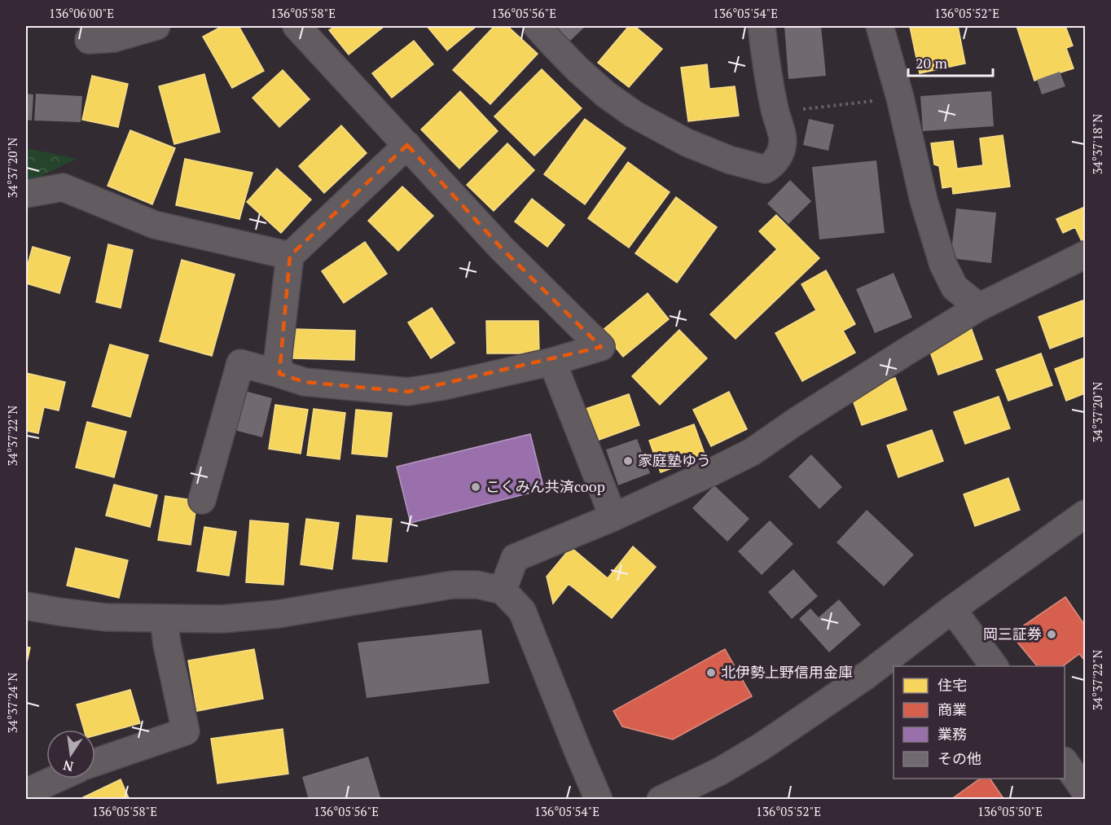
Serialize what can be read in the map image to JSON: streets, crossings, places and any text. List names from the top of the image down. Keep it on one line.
{"places":["家庭塾ゆう","こくみん共済coop","岡三証券","北伊勢上野信用金庫"],"legend":["住宅","商業","業務","その他"],"scale_bar":"20 m","north":"bottom","coordinates":["136°06'00\"E","136°05'58\"E","136°05'56\"E","136°05'54\"E","136°05'52\"E","34°37'18\"N","34°37'20\"N","34°37'22\"N","34°37'24\"N","136°05'50\"E"]}
